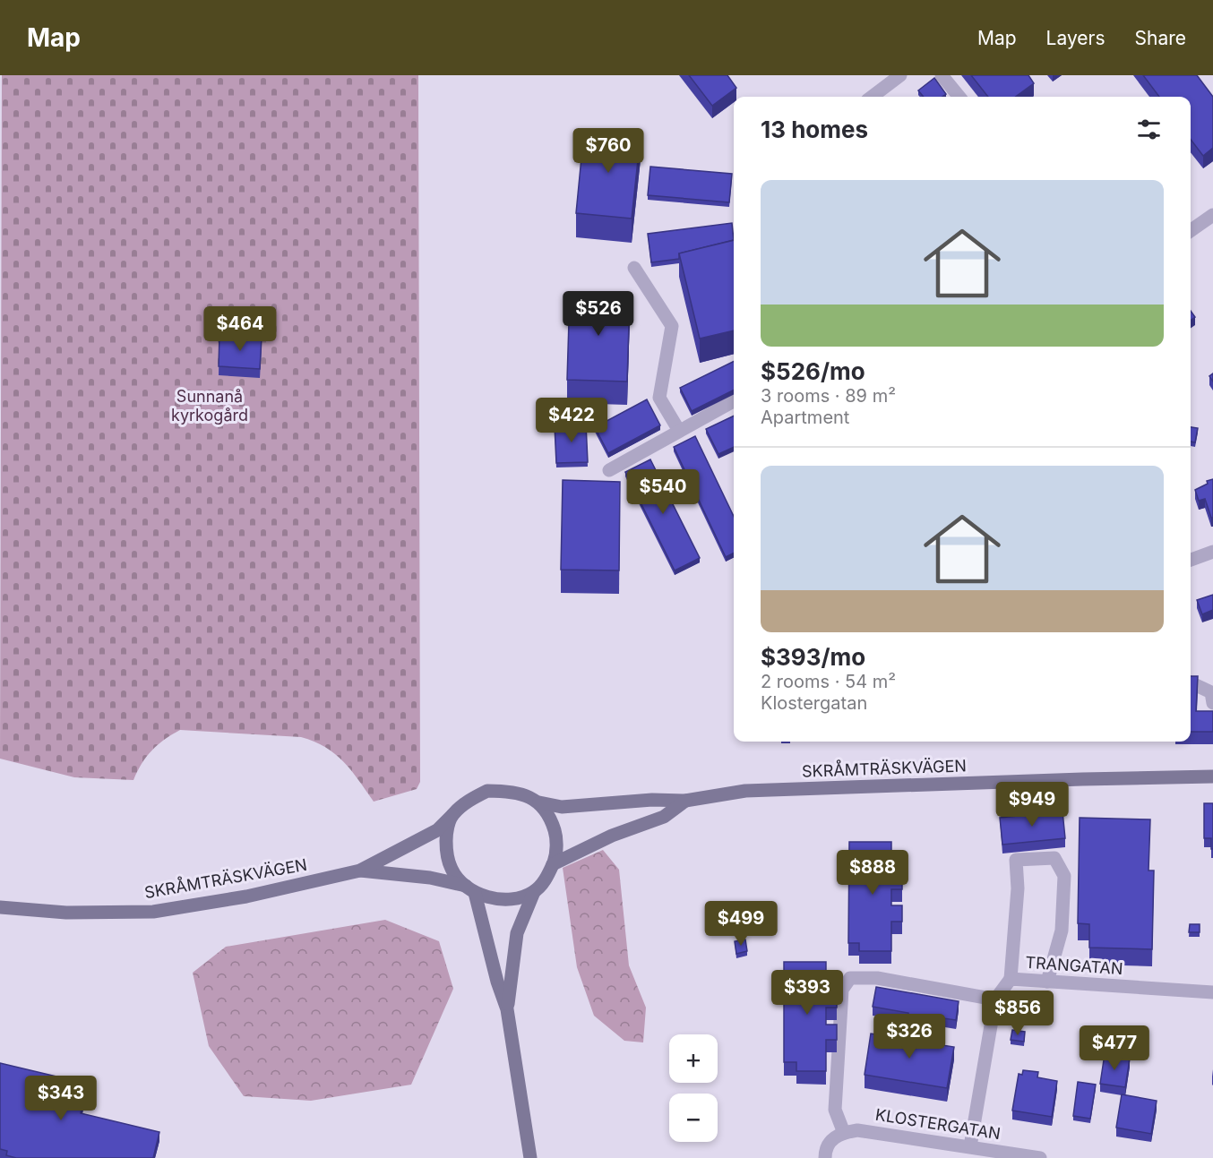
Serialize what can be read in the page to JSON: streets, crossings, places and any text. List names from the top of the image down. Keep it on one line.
{"streets":{"main road":["SKRÅMTRÄSKVÄGEN"],"street":["TRANGATAN","KLOSTERGATAN"]},"crossings":[["TRANGATAN","KLOSTERGATAN"]],"parks":["Sunnanå kyrkogård"],"page":{"header":"Map","nav":["Map","Layers","Share"],"heading":"13 homes","price":["$760","$526","$464","$422","$540","$949","$888","$499","$393","$856","$326","$477","$343"],"list":[{"name":"$526/mo","note":"3 rooms · 89 m² · Apartment"},{"name":"$393/mo","note":"2 rooms · 54 m² · Klostergatan"}],"map_buttons":["+","−"]}}
